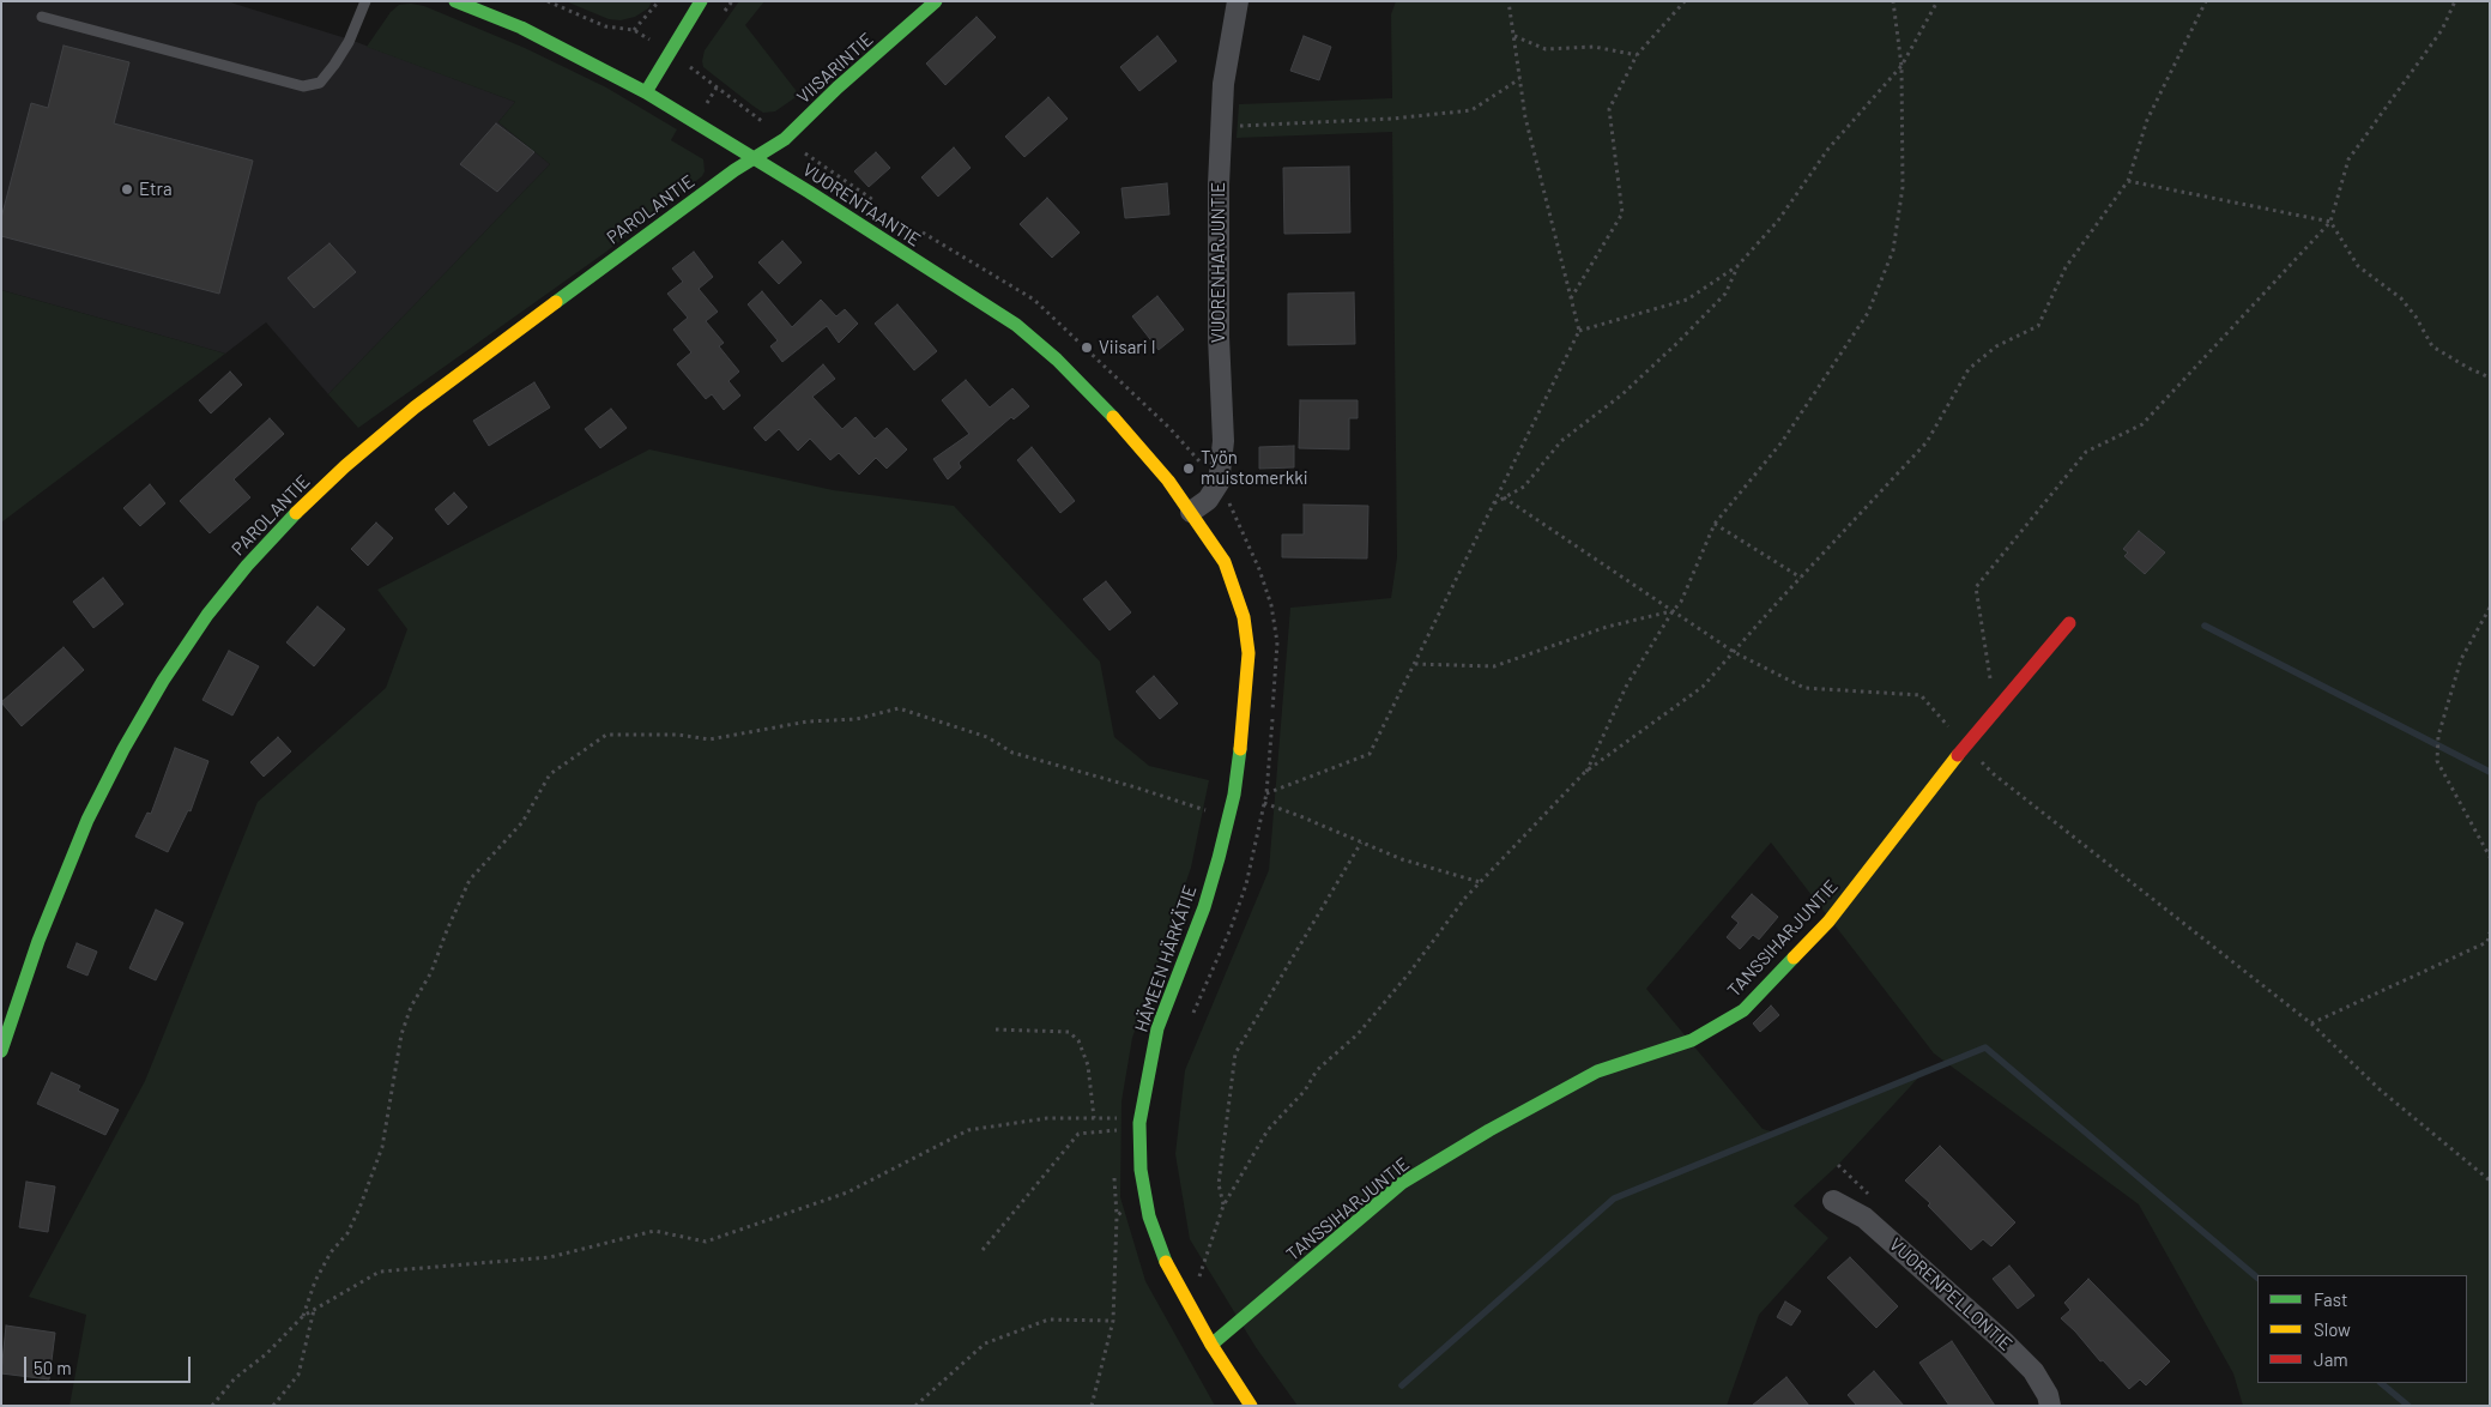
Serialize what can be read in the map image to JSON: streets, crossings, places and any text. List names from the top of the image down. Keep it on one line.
{"streets":{"street":["VIISARINTIE","VUORENTAANTIE","PAROLANTIE","VUORENHARJUNTIE","TANSSIHARJUNTIE","HÄMEEN HÄRKÄTIE","VUORENPELLONTIE"]},"crossings":[["VIISARINTIE","VUORENTAANTIE"],["VIISARINTIE","PAROLANTIE"],["VUORENTAANTIE","PAROLANTIE"],["VUORENTAANTIE","VUORENHARJUNTIE"],["VUORENTAANTIE","HÄMEEN HÄRKÄTIE"],["VUORENHARJUNTIE","HÄMEEN HÄRKÄTIE"],["TANSSIHARJUNTIE","HÄMEEN HÄRKÄTIE"]],"places":["Etra","Viisari I","Työn muistomerkki"],"legend":["Fast","Slow","Jam"],"scale_bar":"50 m"}
